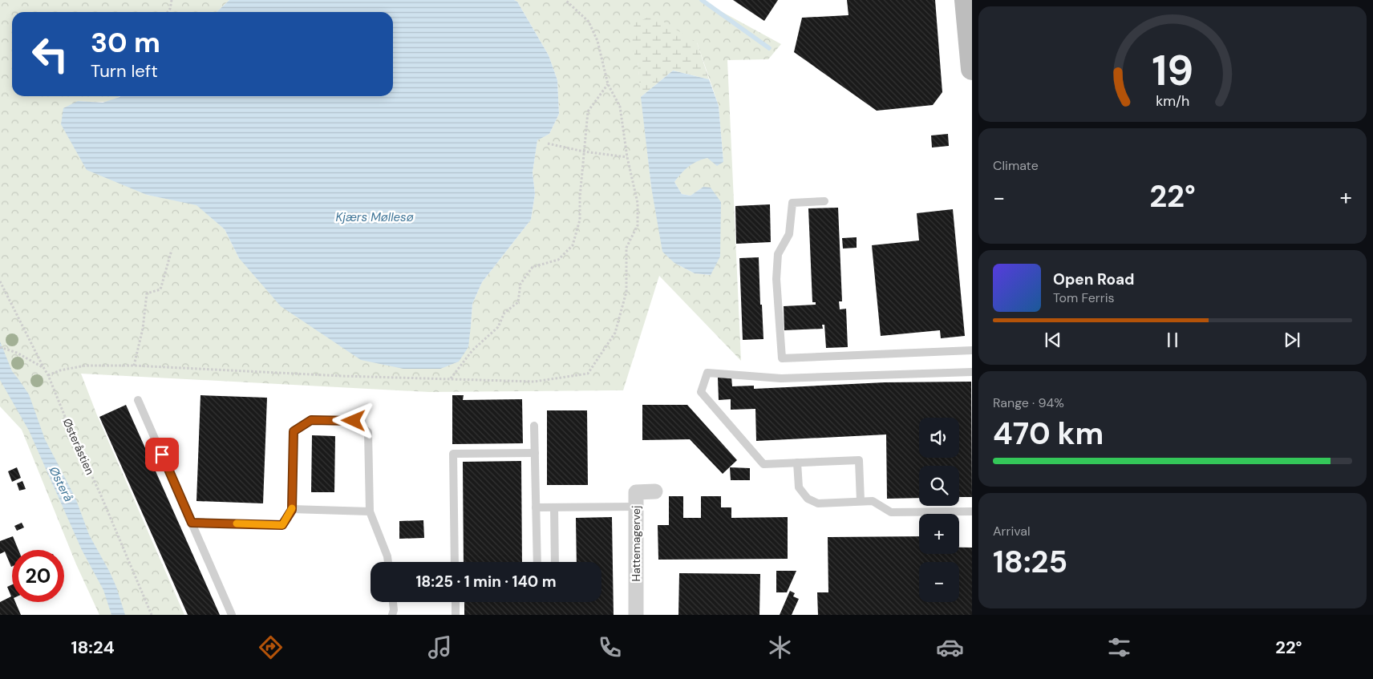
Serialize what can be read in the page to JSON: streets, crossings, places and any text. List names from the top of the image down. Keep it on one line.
{"streets":{"street":["Hattemagervej"],"path":["Østeråstien"]},"water":["Kjærs Møllesø","Østerå"],"page":{"turn":["30 m","Turn left"],"tile":["Climate",["Range · 94%","470 km"],["Arrival","18:25"]],"heat":["−","22°","+"],"song":["Open Road","Tom Ferris"],"map_buttons":["+","−"],"limit":"20","trip":"18:25 · 1 min · 140 m","tabs":["18:24","22°"],"gauge":["19","km/h"]}}
